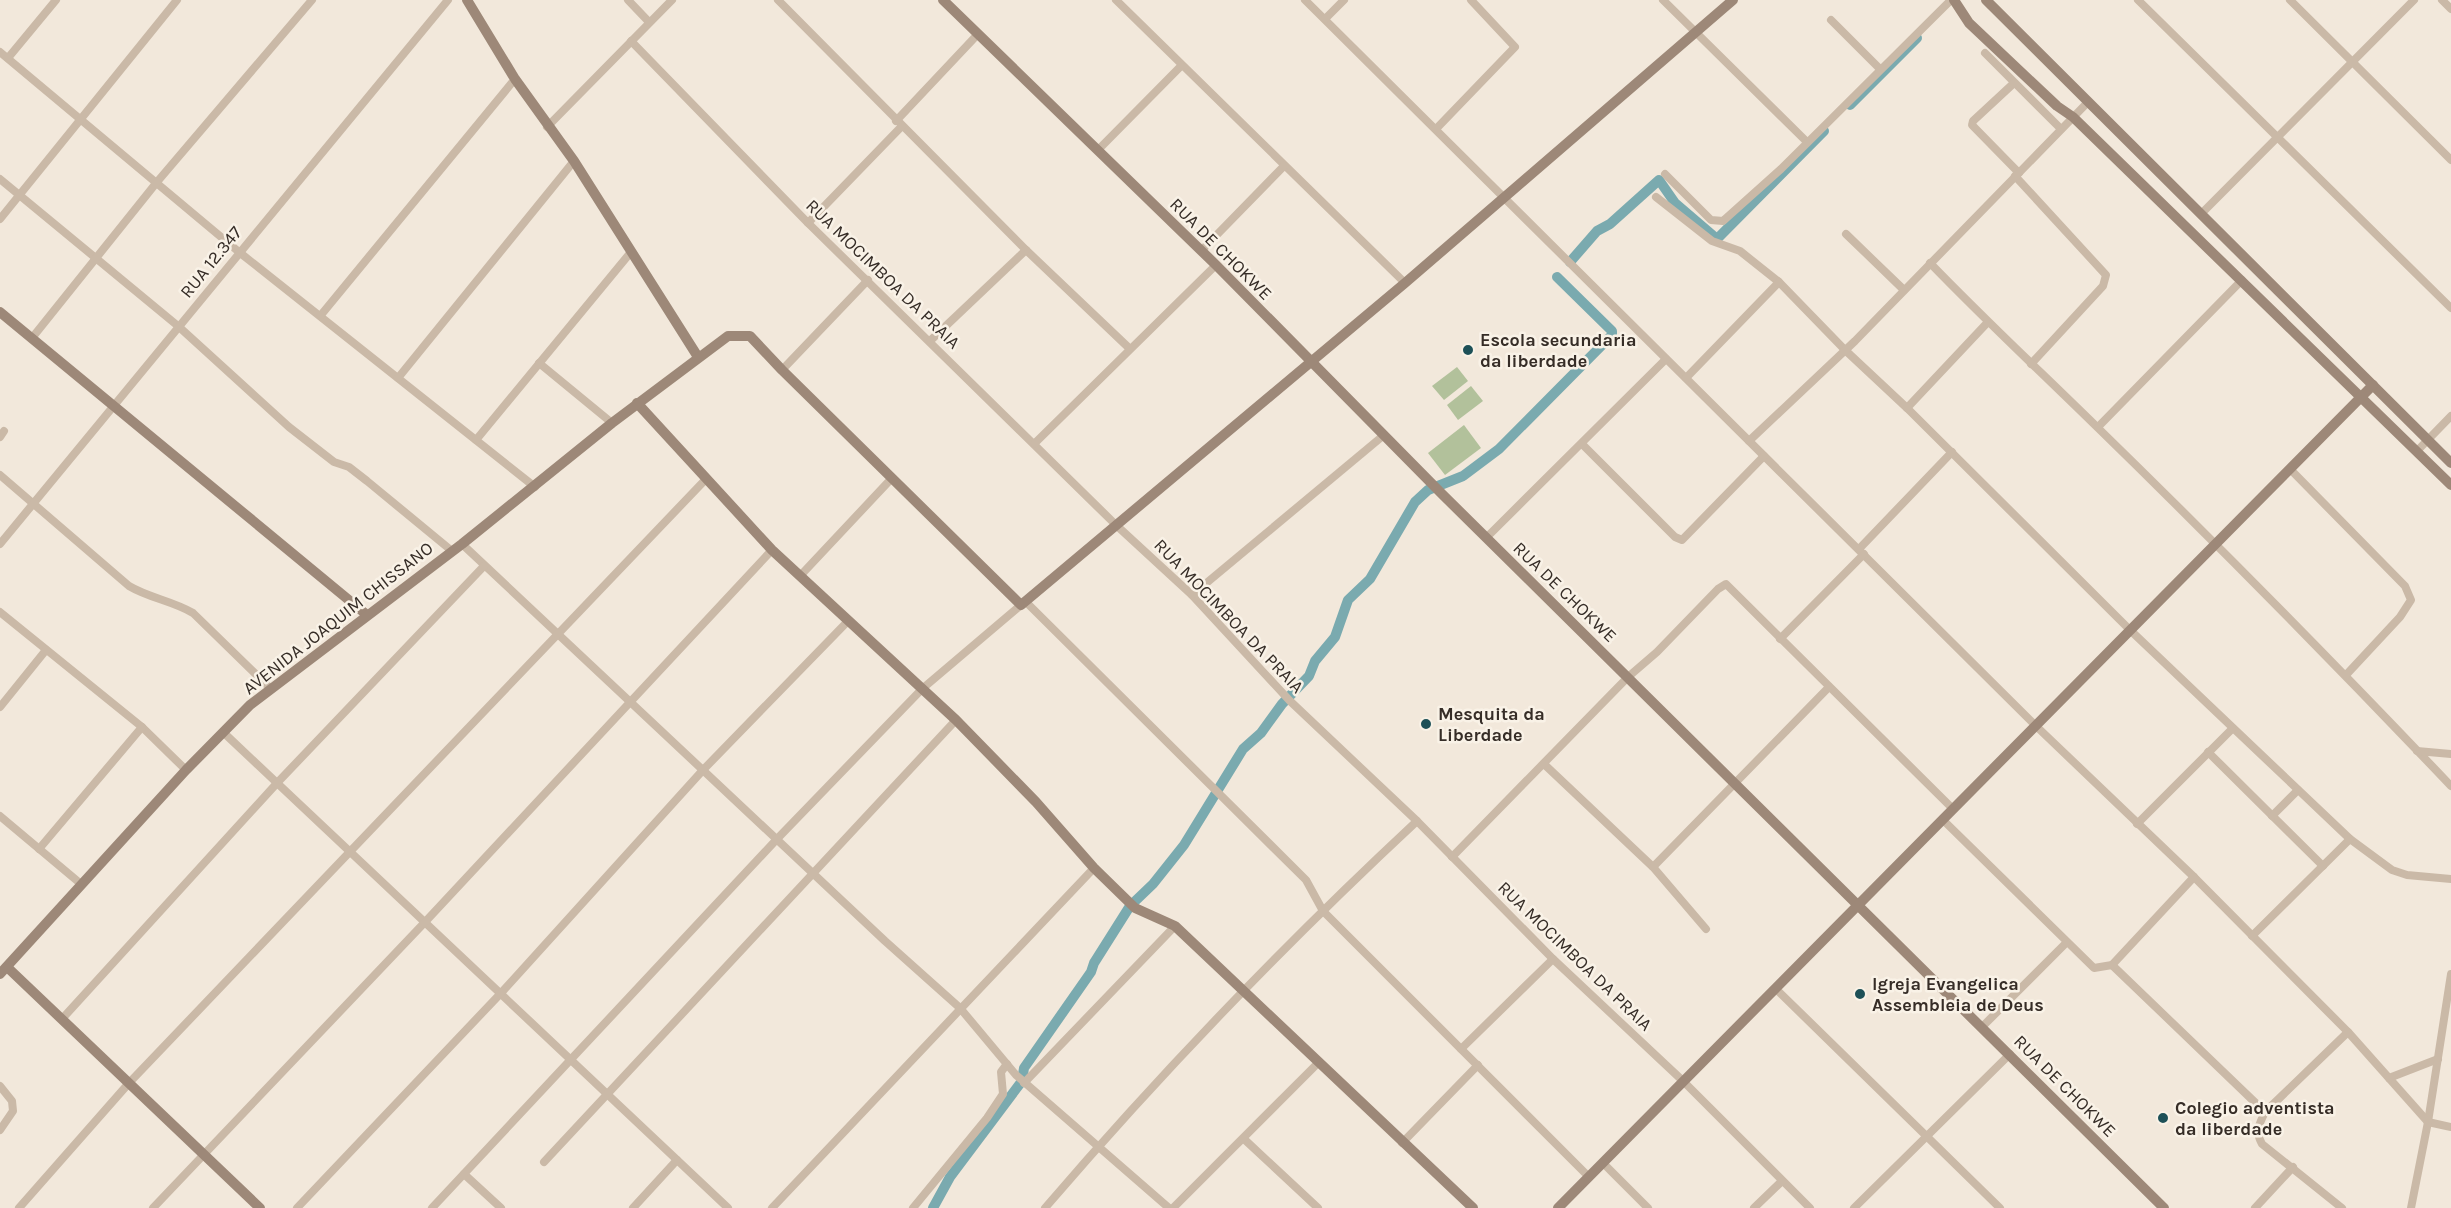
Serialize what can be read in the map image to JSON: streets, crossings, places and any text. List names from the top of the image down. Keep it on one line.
{"streets":{"street":["RUA DE CHOKWE","RUA 12.347","RUA MOCIMBOA DA PRAIA","AVENIDA JOAQUIM CHISSANO"]},"places":["Escola secundaria da liberdade","Mesquita da Liberdade","Igreja Evangelica Assembleia de Deus","Colegio adventista da liberdade"]}
